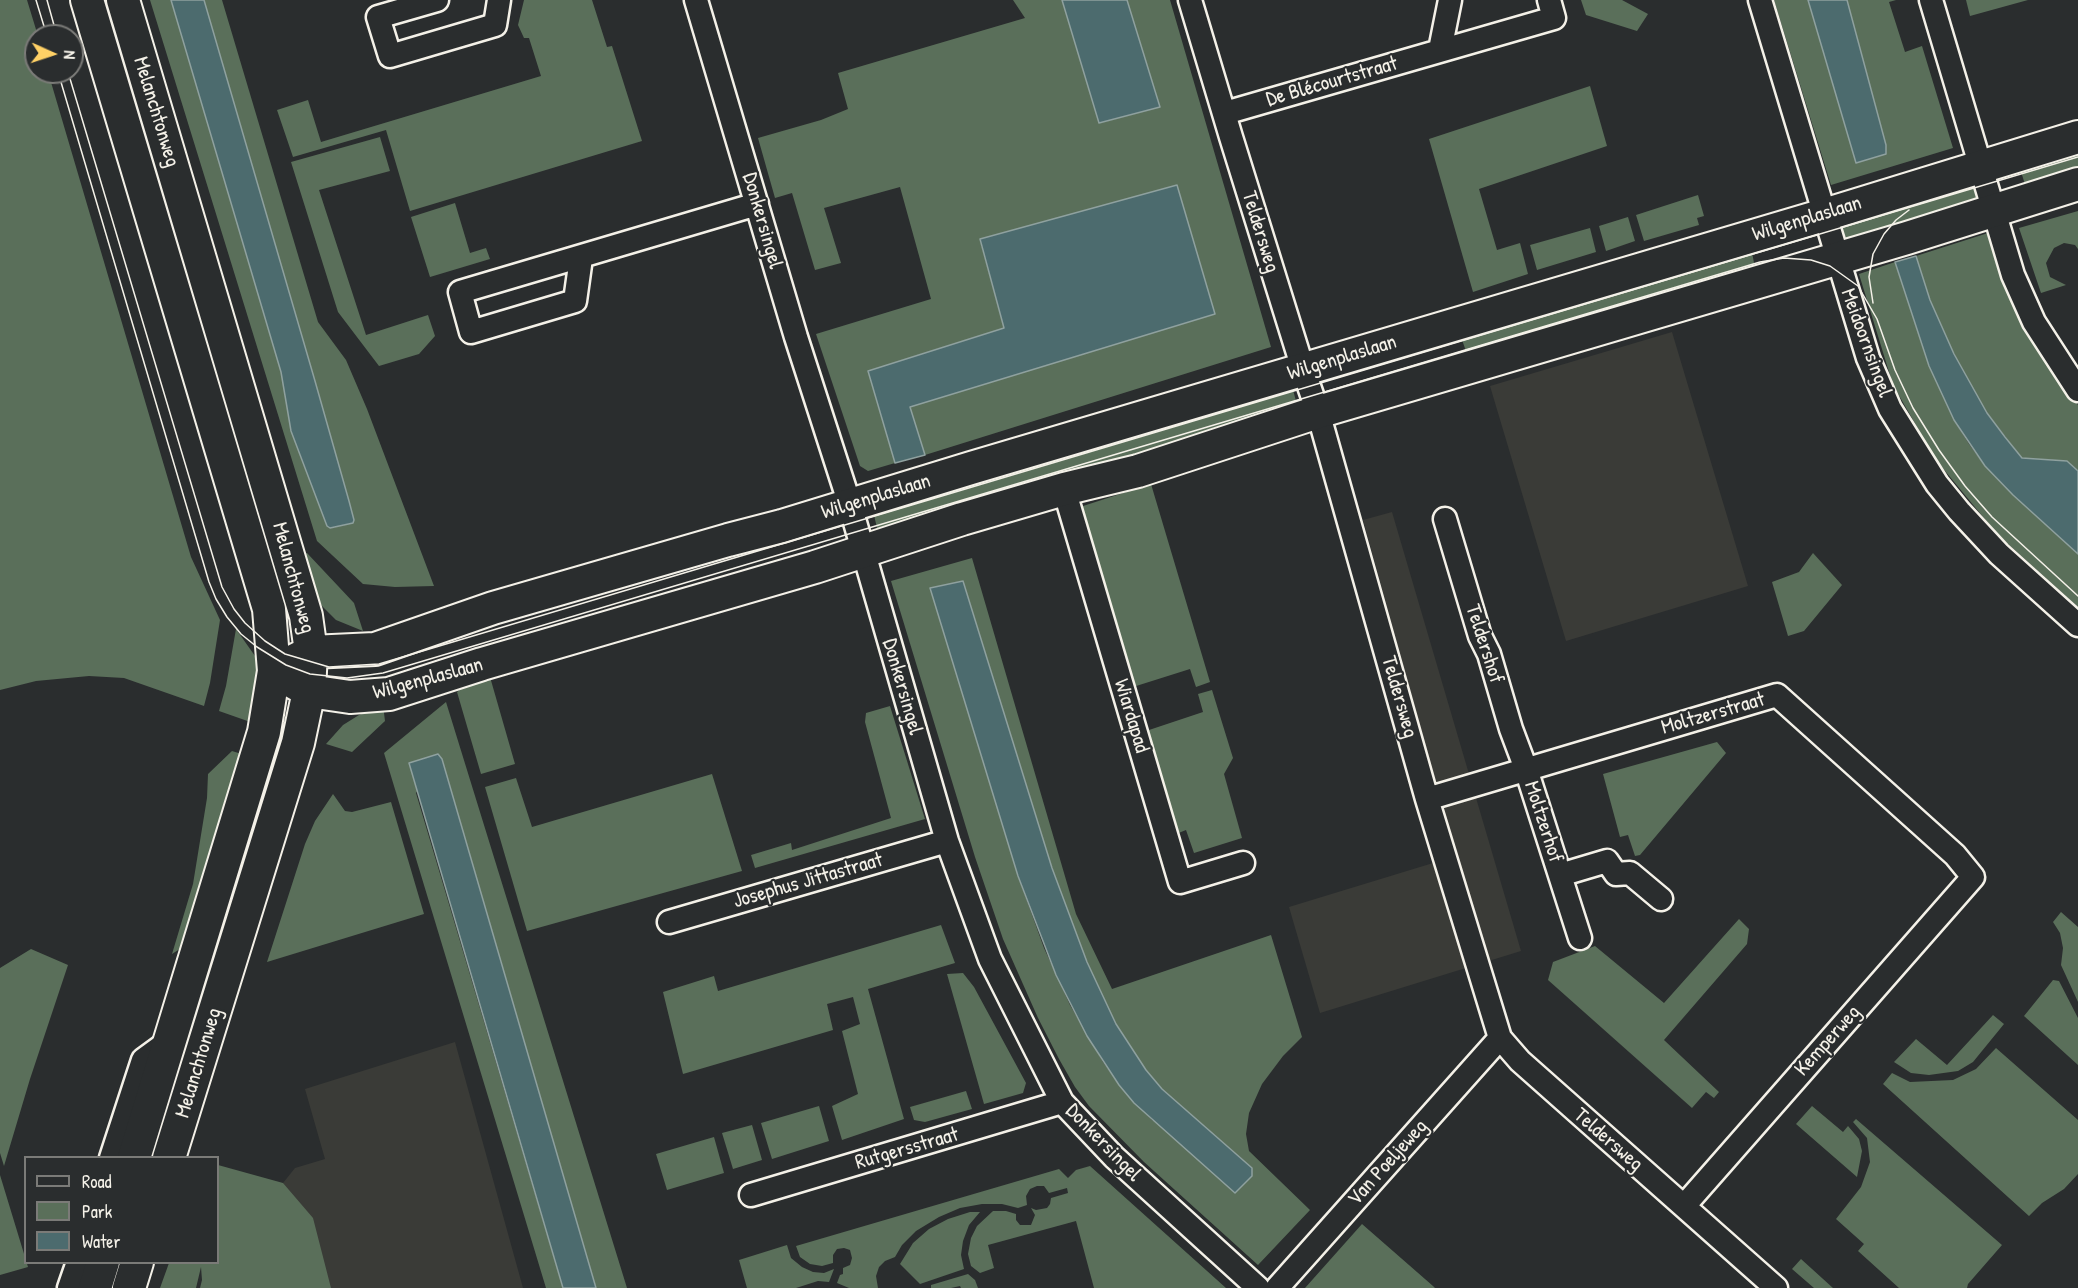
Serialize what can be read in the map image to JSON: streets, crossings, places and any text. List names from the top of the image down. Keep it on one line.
{"streets":{"street":["De Blécourtstraat","Melanchtonweg","Wilgenplaslaan","Donkersingel","Teldersweg","Meidoornsingel","Teldershof","Moltzerstraat","Wiardapad","Moltzerhof","Josephus Jittastraat","Kemperweg","Rutgersstraat","Van Poeljeweg"]},"crossings":[["De Blécourtstraat","Teldersweg"],["Melanchtonweg","Wilgenplaslaan"],["Wilgenplaslaan","Donkersingel"],["Wilgenplaslaan","Teldersweg"],["Wilgenplaslaan","Meidoornsingel"],["Wilgenplaslaan","Wiardapad"],["Donkersingel","Josephus Jittastraat"],["Donkersingel","Rutgersstraat"],["Teldersweg","Moltzerstraat"],["Teldersweg","Kemperweg"],["Teldersweg","Van Poeljeweg"],["Teldershof","Moltzerstraat"],["Teldershof","Moltzerhof"],["Moltzerstraat","Moltzerhof"],["Moltzerstraat","Kemperweg"]],"legend":["Road","Park","Water"],"north":"right"}
